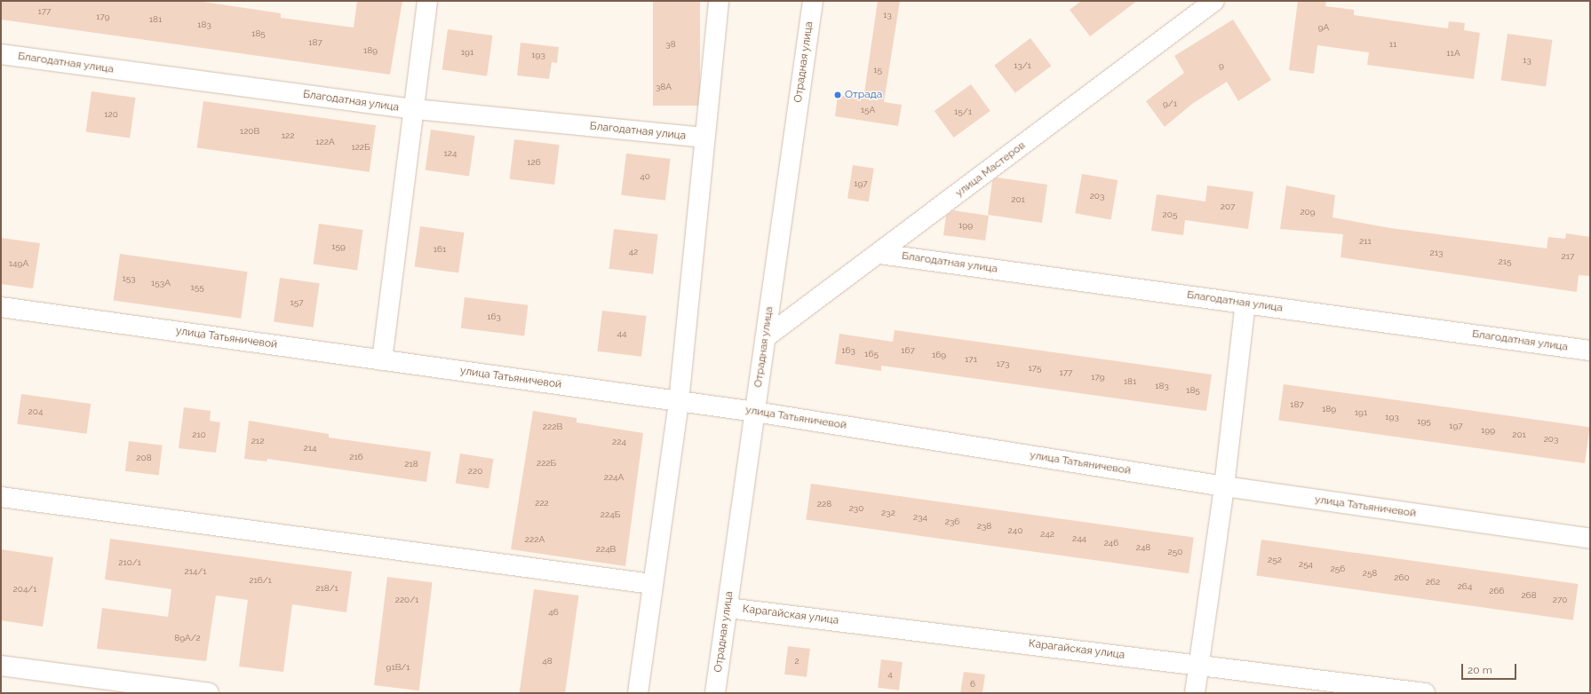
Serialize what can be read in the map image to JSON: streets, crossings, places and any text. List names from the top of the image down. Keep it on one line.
{"streets":{"street":["Отрадная улица","Благодатная улица","улица Мастеров","улица Татьяничевой","Карагайская улица"]},"crossings":[["Отрадная улица","улица Мастеров"],["Отрадная улица","улица Татьяничевой"],["Отрадная улица","Карагайская улица"],["Благодатная улица","улица Мастеров"]],"places":["Отрада"],"house_numbers":["177","13","179","181","183","9А","185","187","38","11","189","191","11А","193","13","13/1","9","15","38А","9/1","15А","15/1","120","120В","122","122А","122Б","124","126","40","197","203","201","207","209","205","199","211","159","161","42","213","217","215","149А","153","153А","155","157","163","44","163","167","165","169","171","173","175","177","179","181","183","185","187","189","204","191","193","195","197","222В","199","210","201","203","212","224","214","216","208","222Б","218","220","224А","222","228","230","232","224Б","234","236","238","240","242","244","222А","246","248","224В","250","252","210/1","254","256","214/1","258","260","216/1","262","264","218/1","204/1","266","268","220/1","270","46","89А/2","48","2","91В/1","4","6"],"scale_bar":"20 m"}
